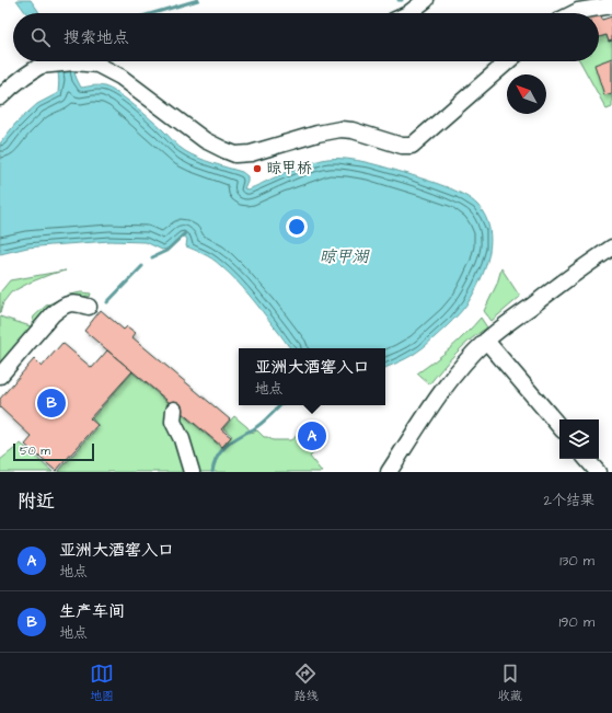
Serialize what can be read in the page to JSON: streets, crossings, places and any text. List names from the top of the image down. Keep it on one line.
{"water":["晾甲湖"],"places":["晾甲桥"],"scale_bar":"50 m","north":"top left","page":{"search":"搜索地点","popup":["亚洲大酒窖入口","地点"],"pins":["B","A"],"scale":"50 m","heading":["附近","2个结果"],"list":[{"mark":"A","name":"亚洲大酒窖入口","note":"地点","value":"130 m"},{"mark":"B","name":"生产车间","note":"地点","value":"190 m"}],"nav":["地图","路线","收藏"]}}
